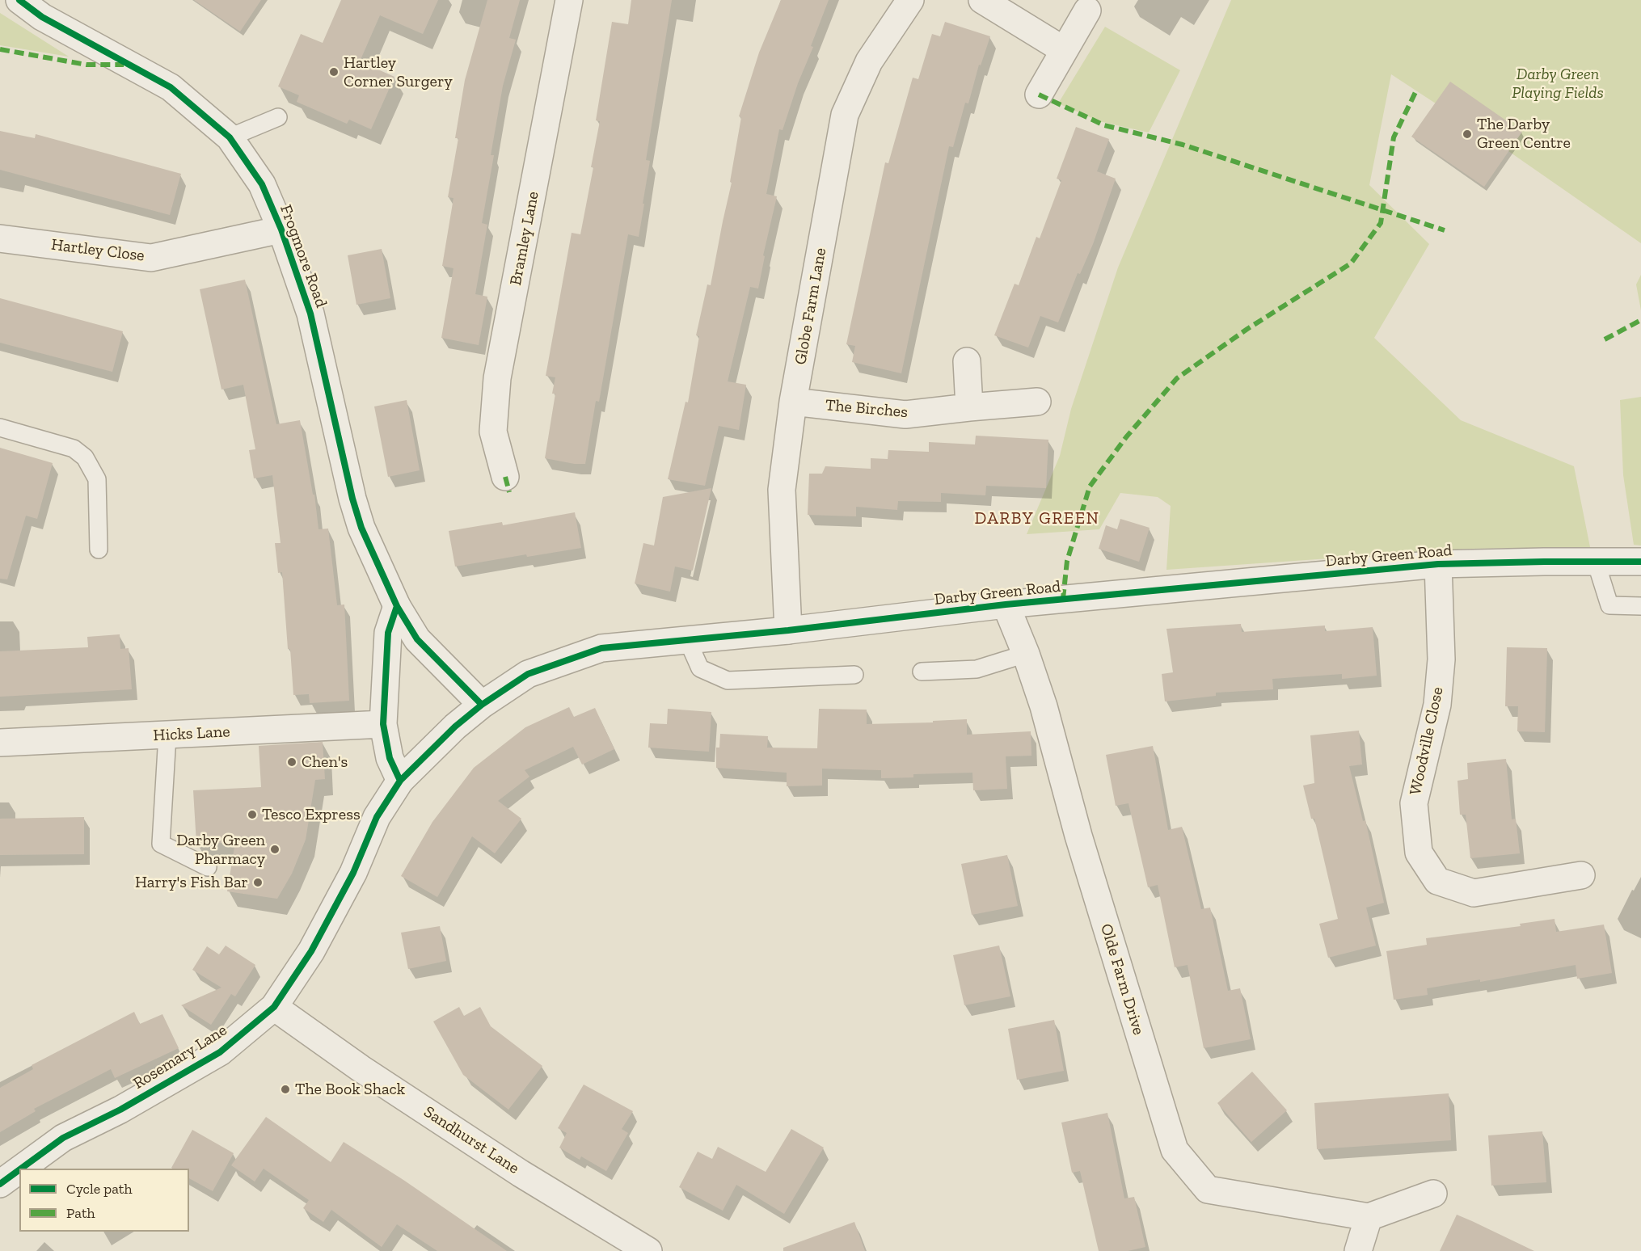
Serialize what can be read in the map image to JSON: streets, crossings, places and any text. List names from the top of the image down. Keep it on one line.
{"streets":{"street":["Bramley Lane","Hartley Close","Frogmore Road","Globe Farm Lane","The Birches","Darby Green Road","Hicks Lane","Woodville Close","Olde Farm Drive","Rosemary Lane","Sandhurst Lane"]},"crossings":[["Hartley Close","Frogmore Road"],["Frogmore Road","Darby Green Road"],["Globe Farm Lane","The Birches"],["Globe Farm Lane","Darby Green Road"],["Darby Green Road","Woodville Close"],["Darby Green Road","Olde Farm Drive"],["Darby Green Road","Rosemary Lane"],["Rosemary Lane","Sandhurst Lane"]],"districts":["DARBY GREEN"],"parks":["Darby Green Playing Fields"],"places":["Hartley Corner Surgery","The Darby Green Centre","Chen's","Tesco Express","Darby Green Pharmacy","Harry's Fish Bar","The Book Shack"],"legend":["Cycle path","Path"]}
